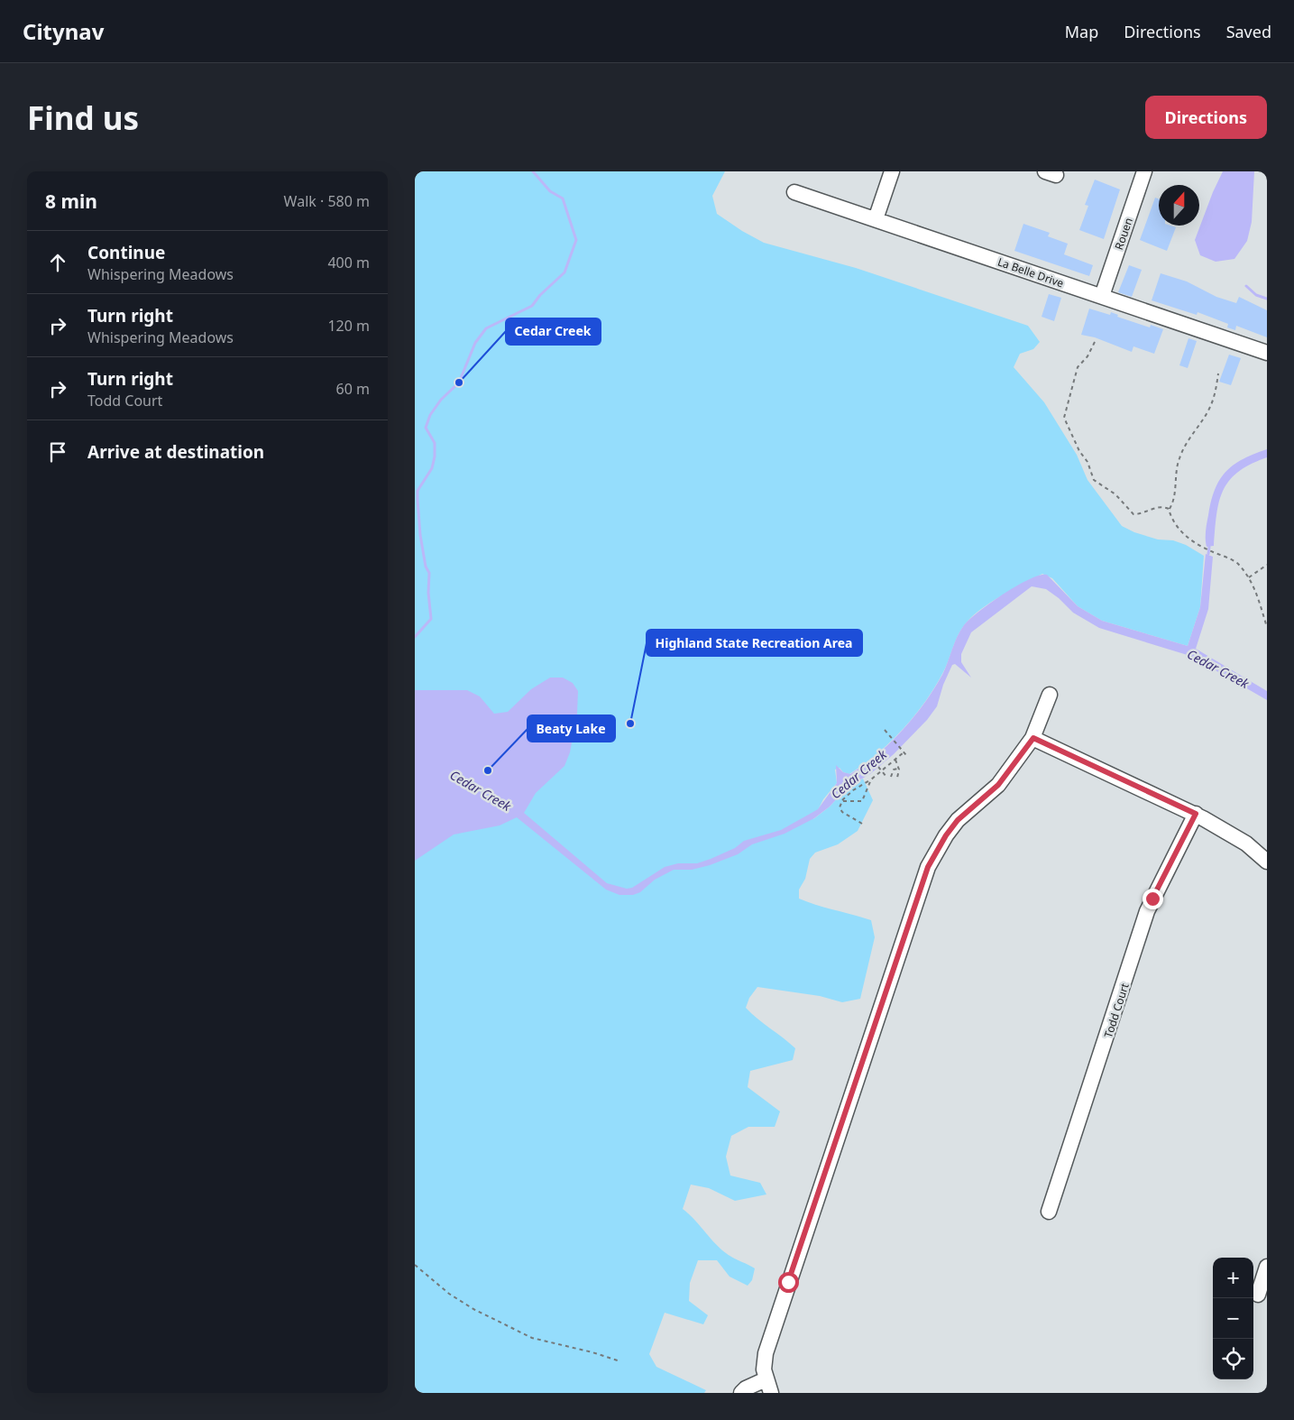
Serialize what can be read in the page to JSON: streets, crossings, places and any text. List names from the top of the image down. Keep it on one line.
{"streets":{"street":["Rouen","La Belle Drive","Todd Court"]},"crossings":[["Rouen","La Belle Drive"]],"water":["Cedar Creek"],"places":["Cedar Creek","Highland State Recreation Area","Beaty Lake"],"north":"top","page":{"header":"Citynav","nav":["Map","Directions","Saved"],"buttons":"Directions","title":"Find us","heading":["8 min","Walk · 580 m"],"list":[["Continue","Whispering Meadows","400 m"],["Turn right","Whispering Meadows","120 m"],["Turn right","Todd Court","60 m"],"Arrive at destination"],"map_buttons":["+","−"]}}
